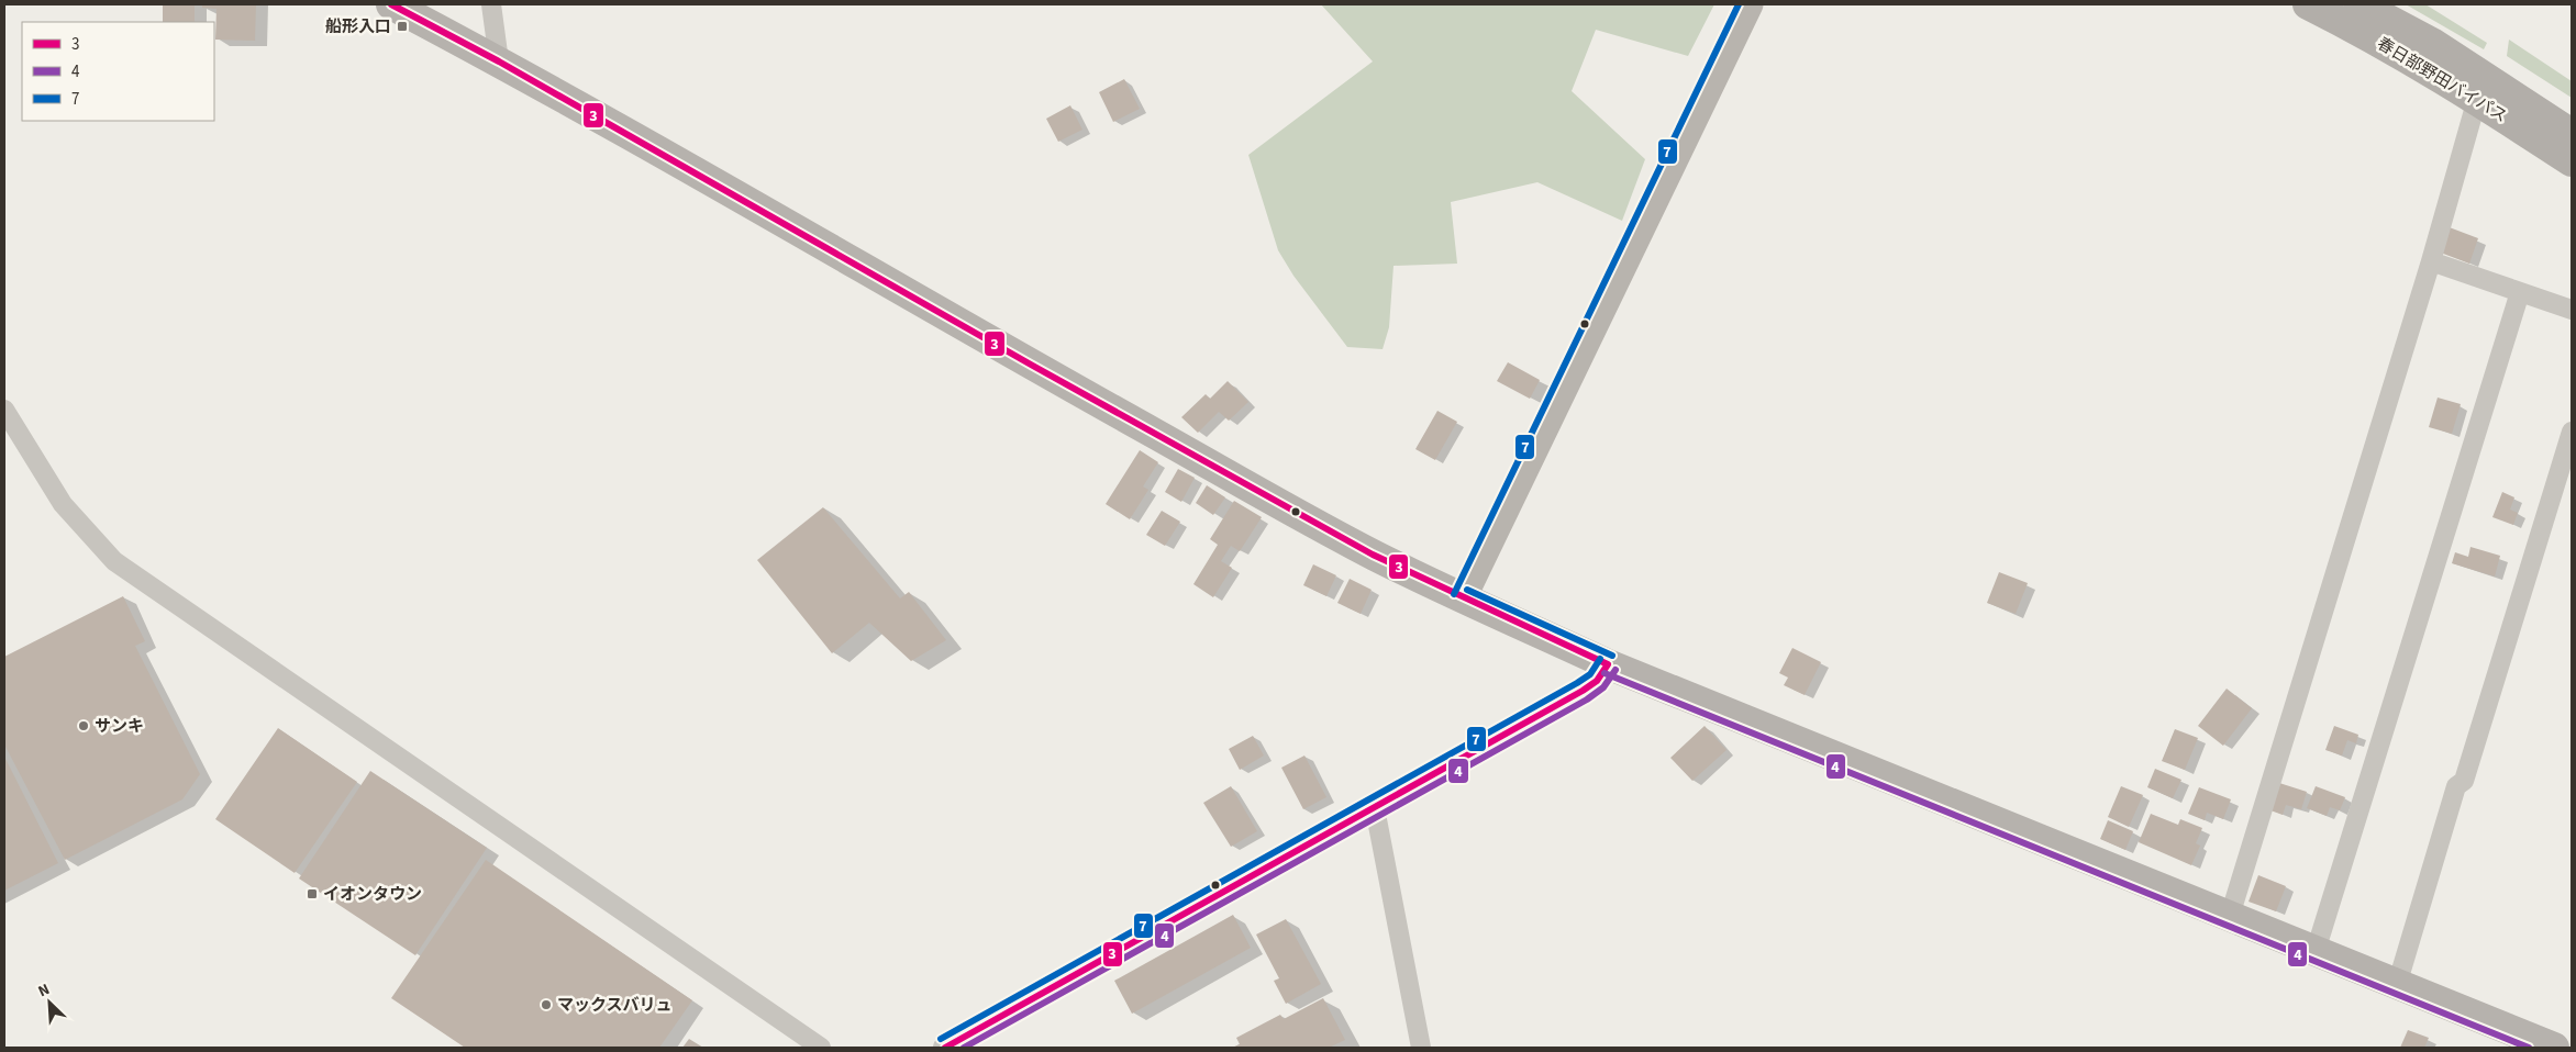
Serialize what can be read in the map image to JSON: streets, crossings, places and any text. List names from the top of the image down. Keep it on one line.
{"streets":{"highway":["春日部野田バイパス"]},"places":{"transit":["船形入口","イオンタウン"],"other":["サンキ","マックスバリュ"]},"lines":["transit line 3","transit line 7","transit line 4"],"legend":["3","4","7"],"north":"top left"}
